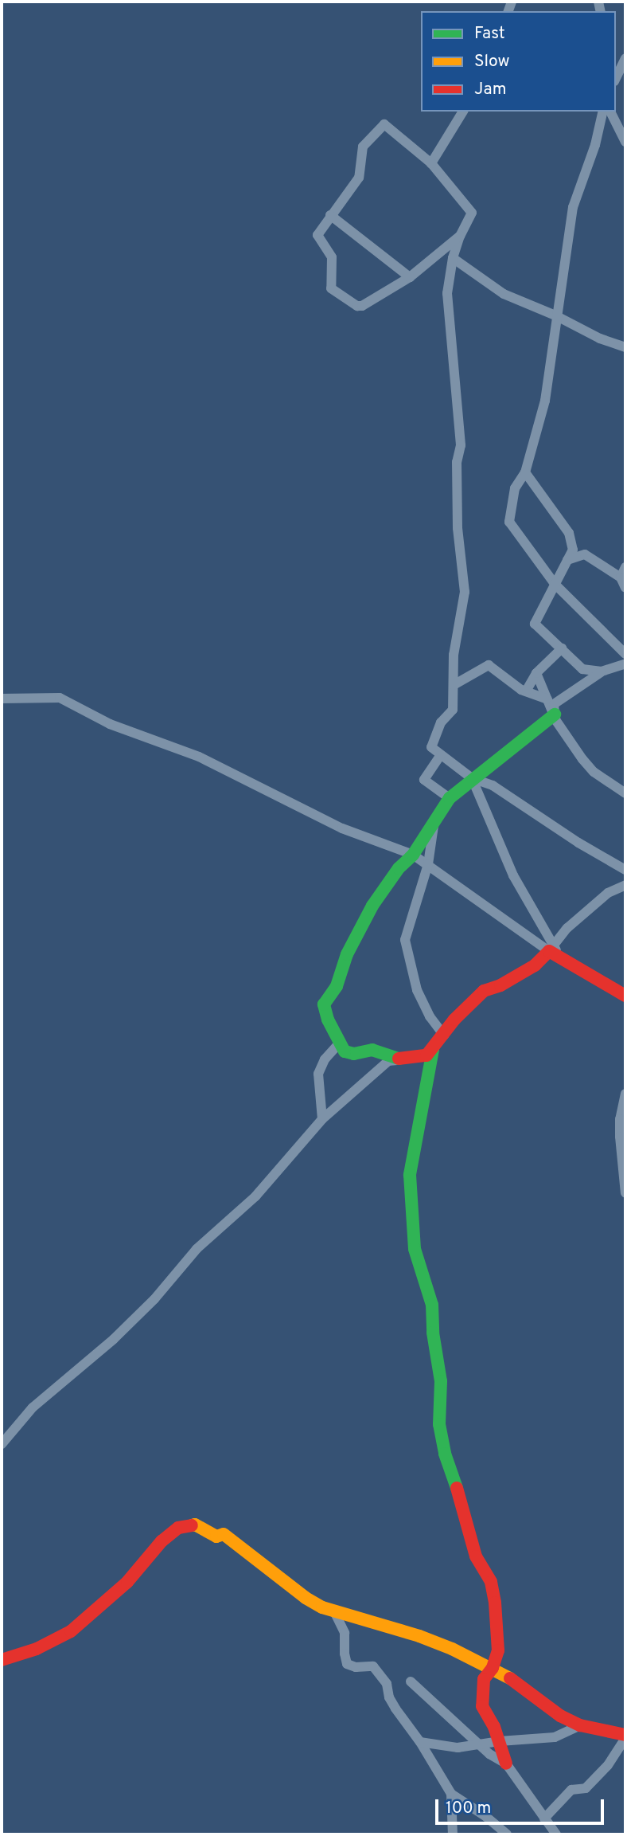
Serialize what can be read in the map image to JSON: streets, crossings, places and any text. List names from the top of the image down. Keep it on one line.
{"legend":["Fast","Slow","Jam"],"scale_bar":"100 m"}
